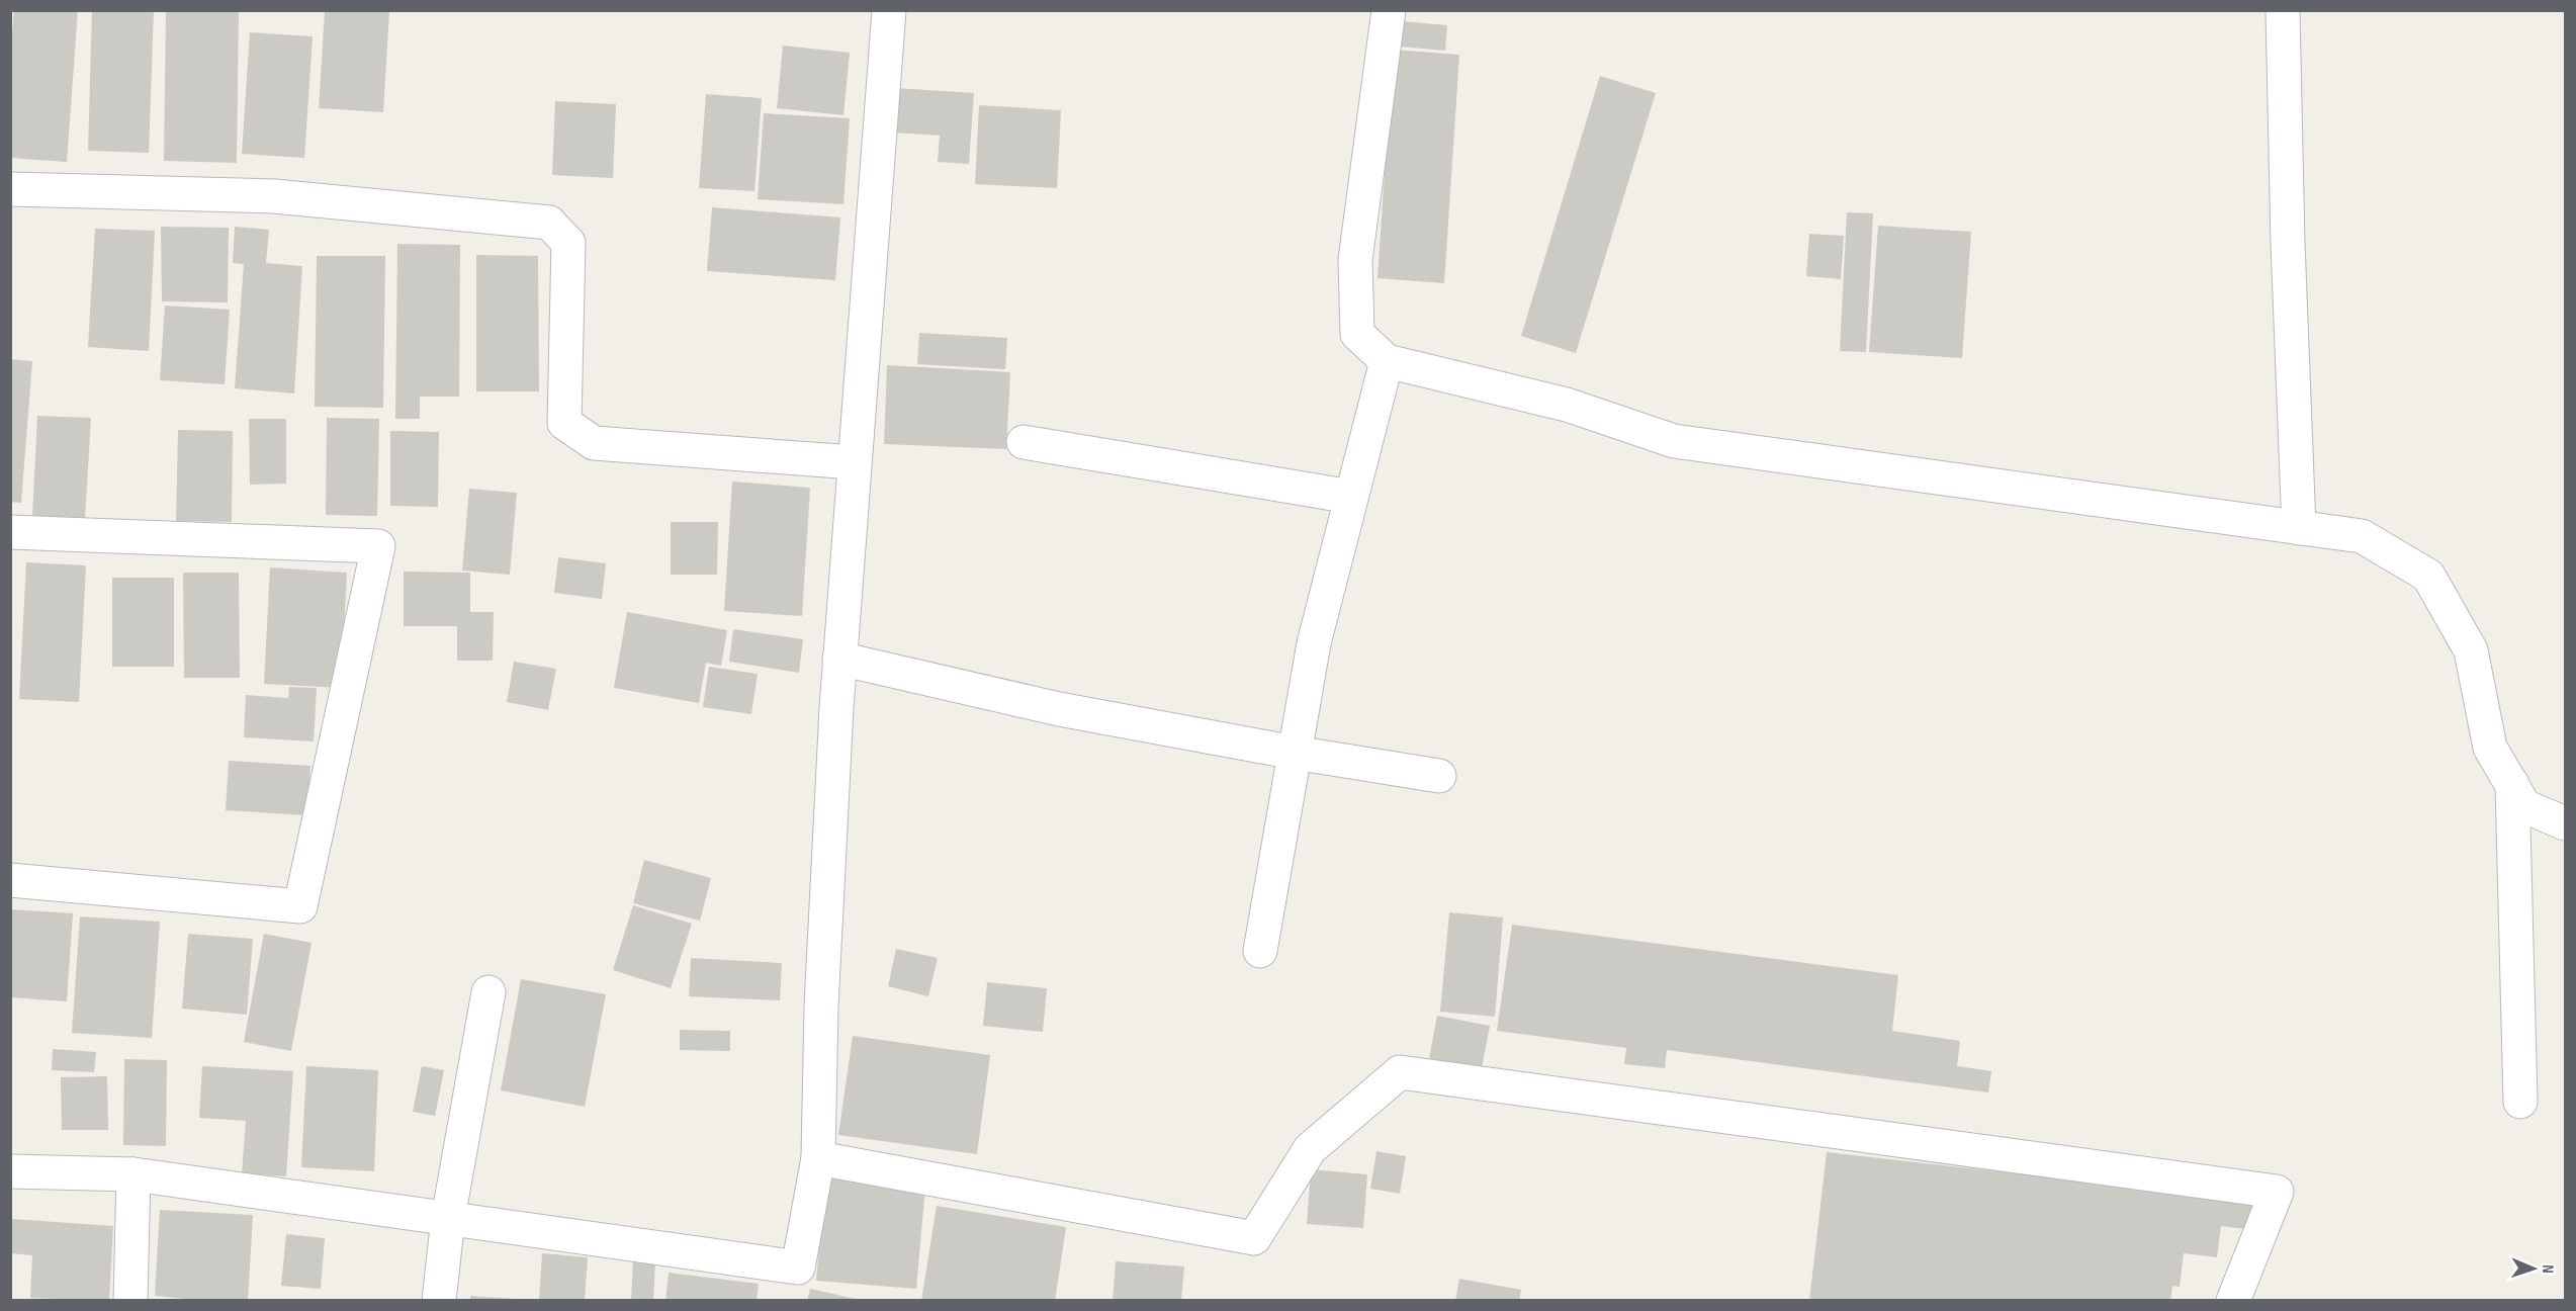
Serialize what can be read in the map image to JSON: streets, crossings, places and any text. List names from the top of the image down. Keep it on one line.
{"north":"right"}
